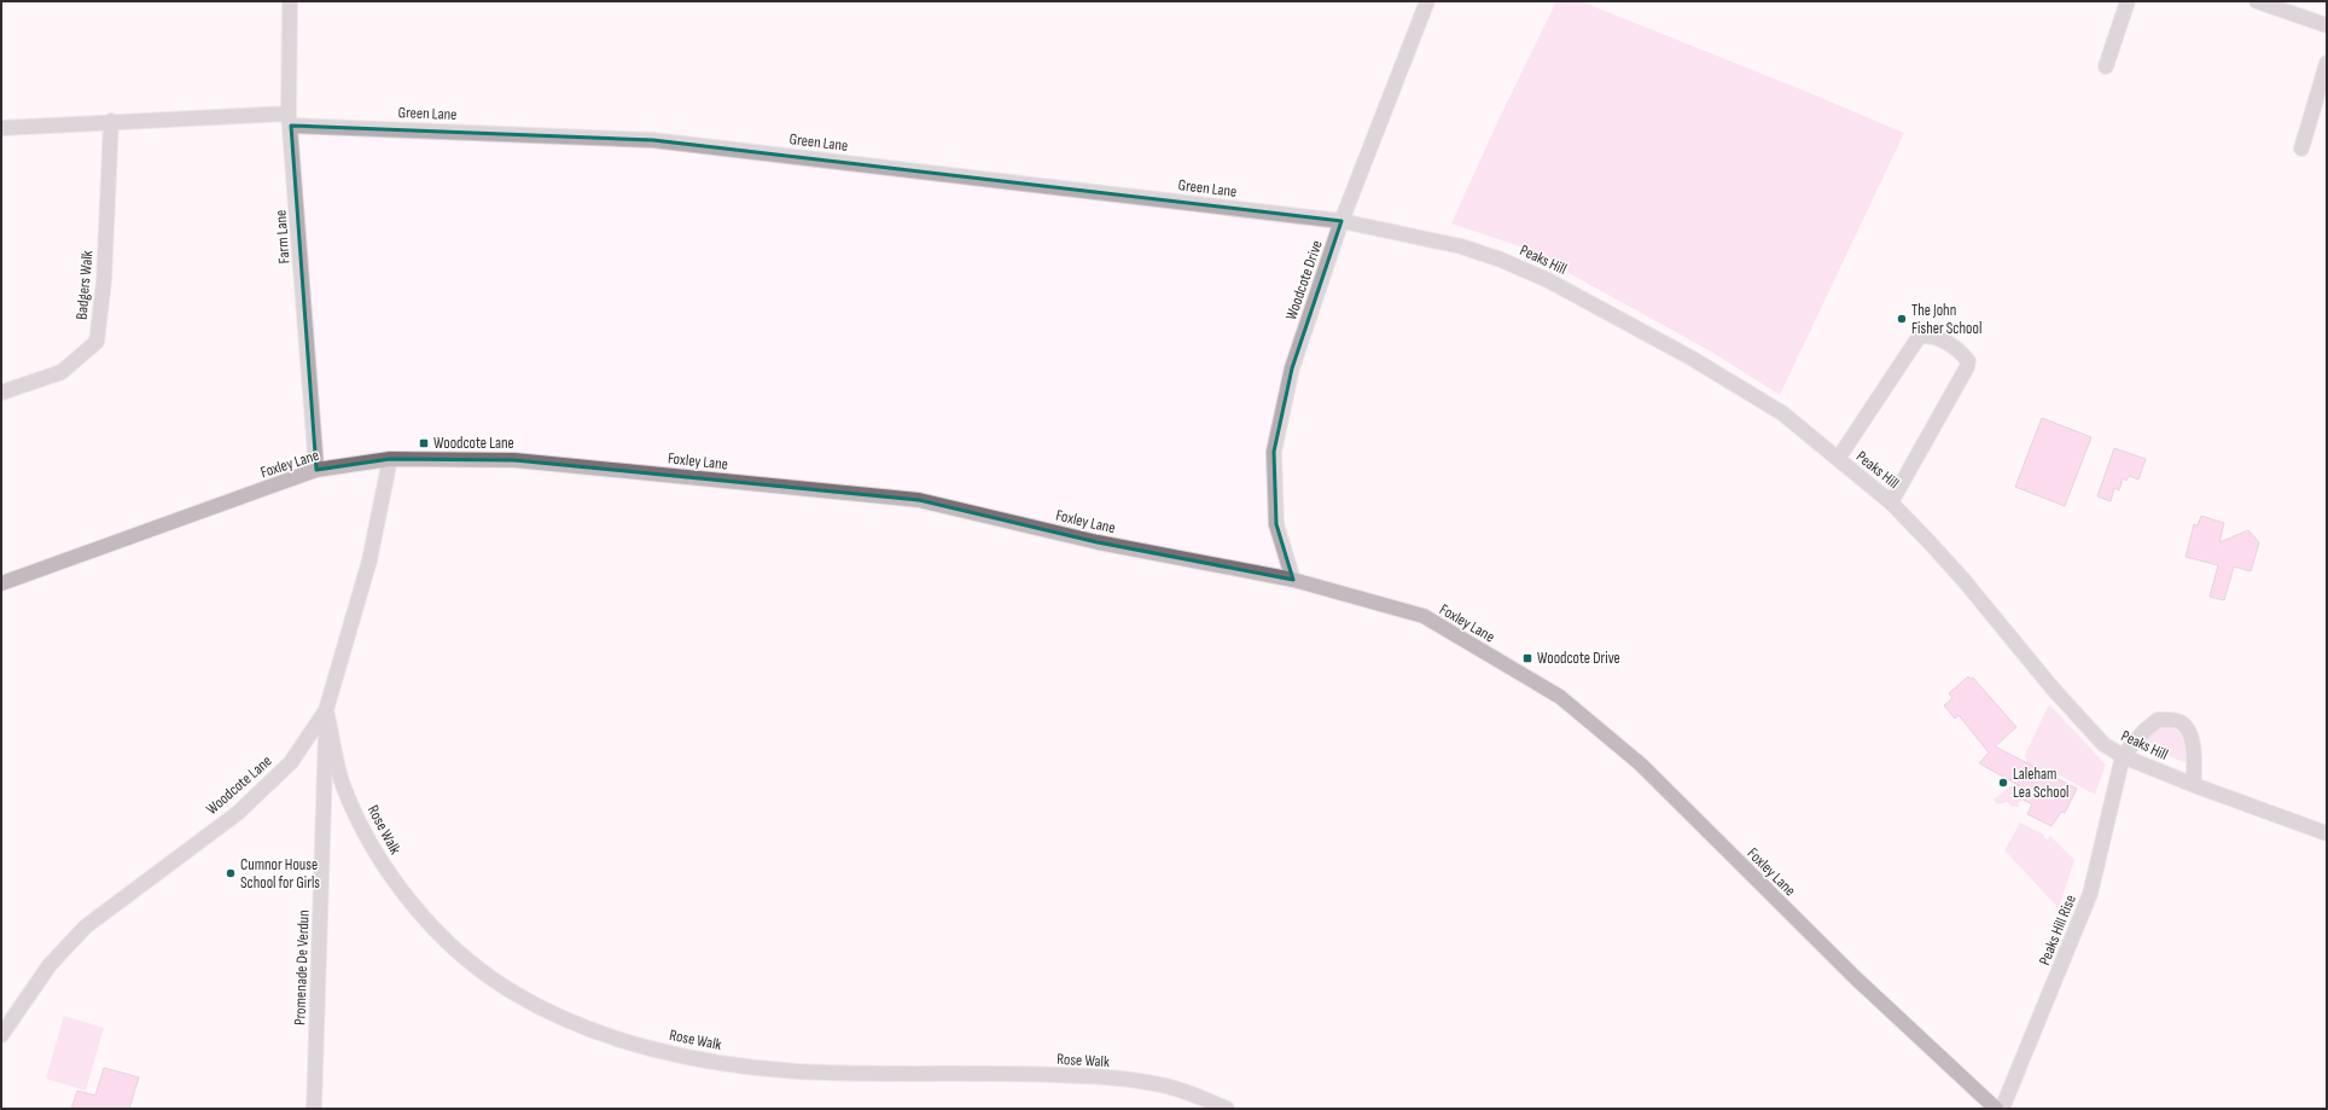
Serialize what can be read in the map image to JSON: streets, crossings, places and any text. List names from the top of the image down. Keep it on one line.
{"streets":{"main road":["Foxley Lane"],"street":["Green Lane","Farm Lane","Peaks Hill","Woodcote Drive","Badgers Walk","Woodcote Lane","Rose Walk","Peaks Hill Rise","Promenade De Verdun"]},"crossings":[["Green Lane","Farm Lane"],["Green Lane","Peaks Hill"],["Green Lane","Woodcote Drive"],["Green Lane","Badgers Walk"],["Farm Lane","Foxley Lane"],["Peaks Hill","Woodcote Drive"],["Peaks Hill","Peaks Hill Rise"],["Woodcote Drive","Foxley Lane"],["Foxley Lane","Woodcote Lane"],["Woodcote Lane","Rose Walk"],["Woodcote Lane","Promenade De Verdun"],["Rose Walk","Promenade De Verdun"]],"places":{"other":["The John Fisher School","Laleham Lea School","Cumnor House School for Girls"],"transit":["Woodcote Lane","Woodcote Drive"]}}
